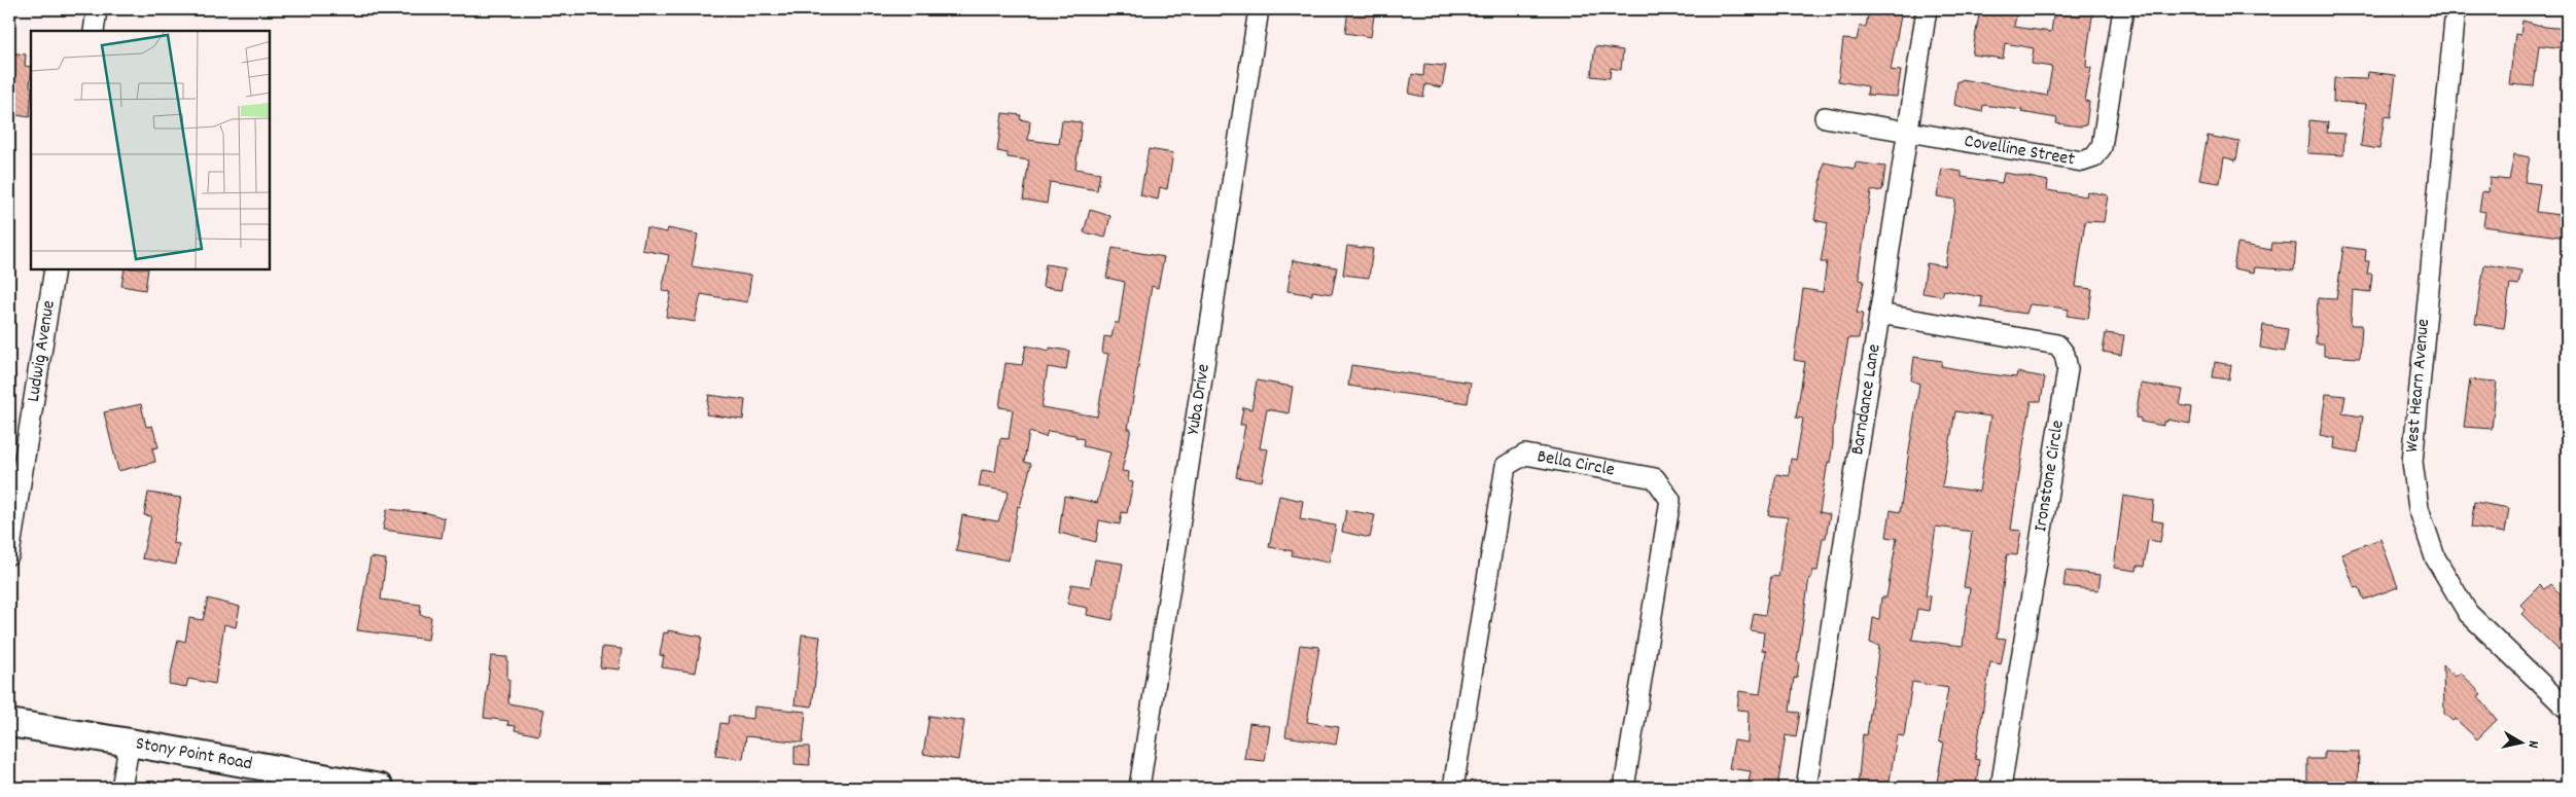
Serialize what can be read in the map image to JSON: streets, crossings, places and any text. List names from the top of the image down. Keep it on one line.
{"streets":{"main road":["Stony Point Road"],"street":["Covelline Street","Ludwig Avenue","West Hearn Avenue","Yuba Drive","Barndance Lane","Bella Circle","Ironstone Circle"]},"crossings":[["Covelline Street","Barndance Lane"],["Barndance Lane","Ironstone Circle"]],"north":"right"}
